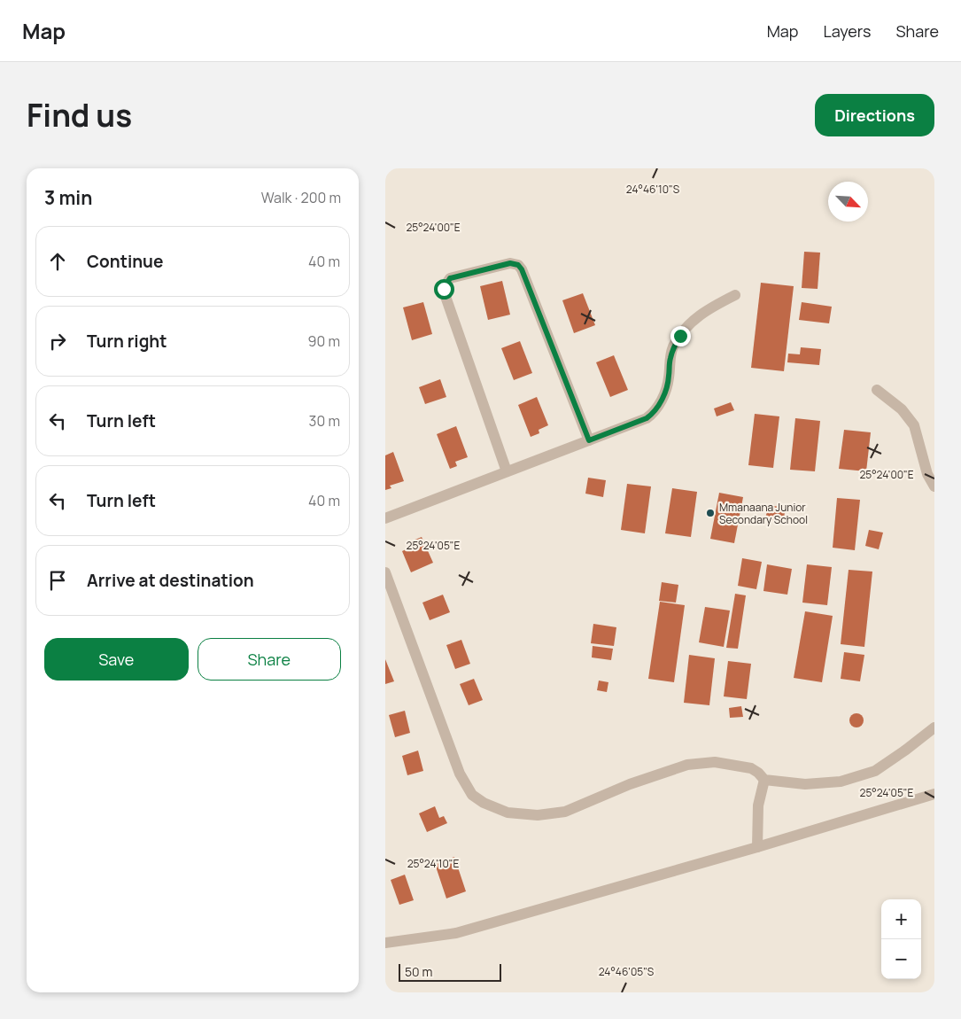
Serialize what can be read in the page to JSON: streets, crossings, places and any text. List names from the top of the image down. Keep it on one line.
{"places":["Mmanaana Junior Secondary School"],"scale_bar":"50 m","north":"bottom right","page":{"header":"Map","nav":["Map","Layers","Share"],"title":"Find us","buttons":["Directions",["Save","Share"]],"heading":["3 min","Walk · 200 m"],"list":[["Continue","40 m"],["Turn right","90 m"],["Turn left","30 m"],["Turn left","40 m"],"Arrive at destination"],"map_buttons":["+","−"],"scale":"50 m"},"coordinates":["24°46'10\"S","25°24'00\"E","25°24'05\"E","25°24'10\"E","24°46'05\"S"]}
